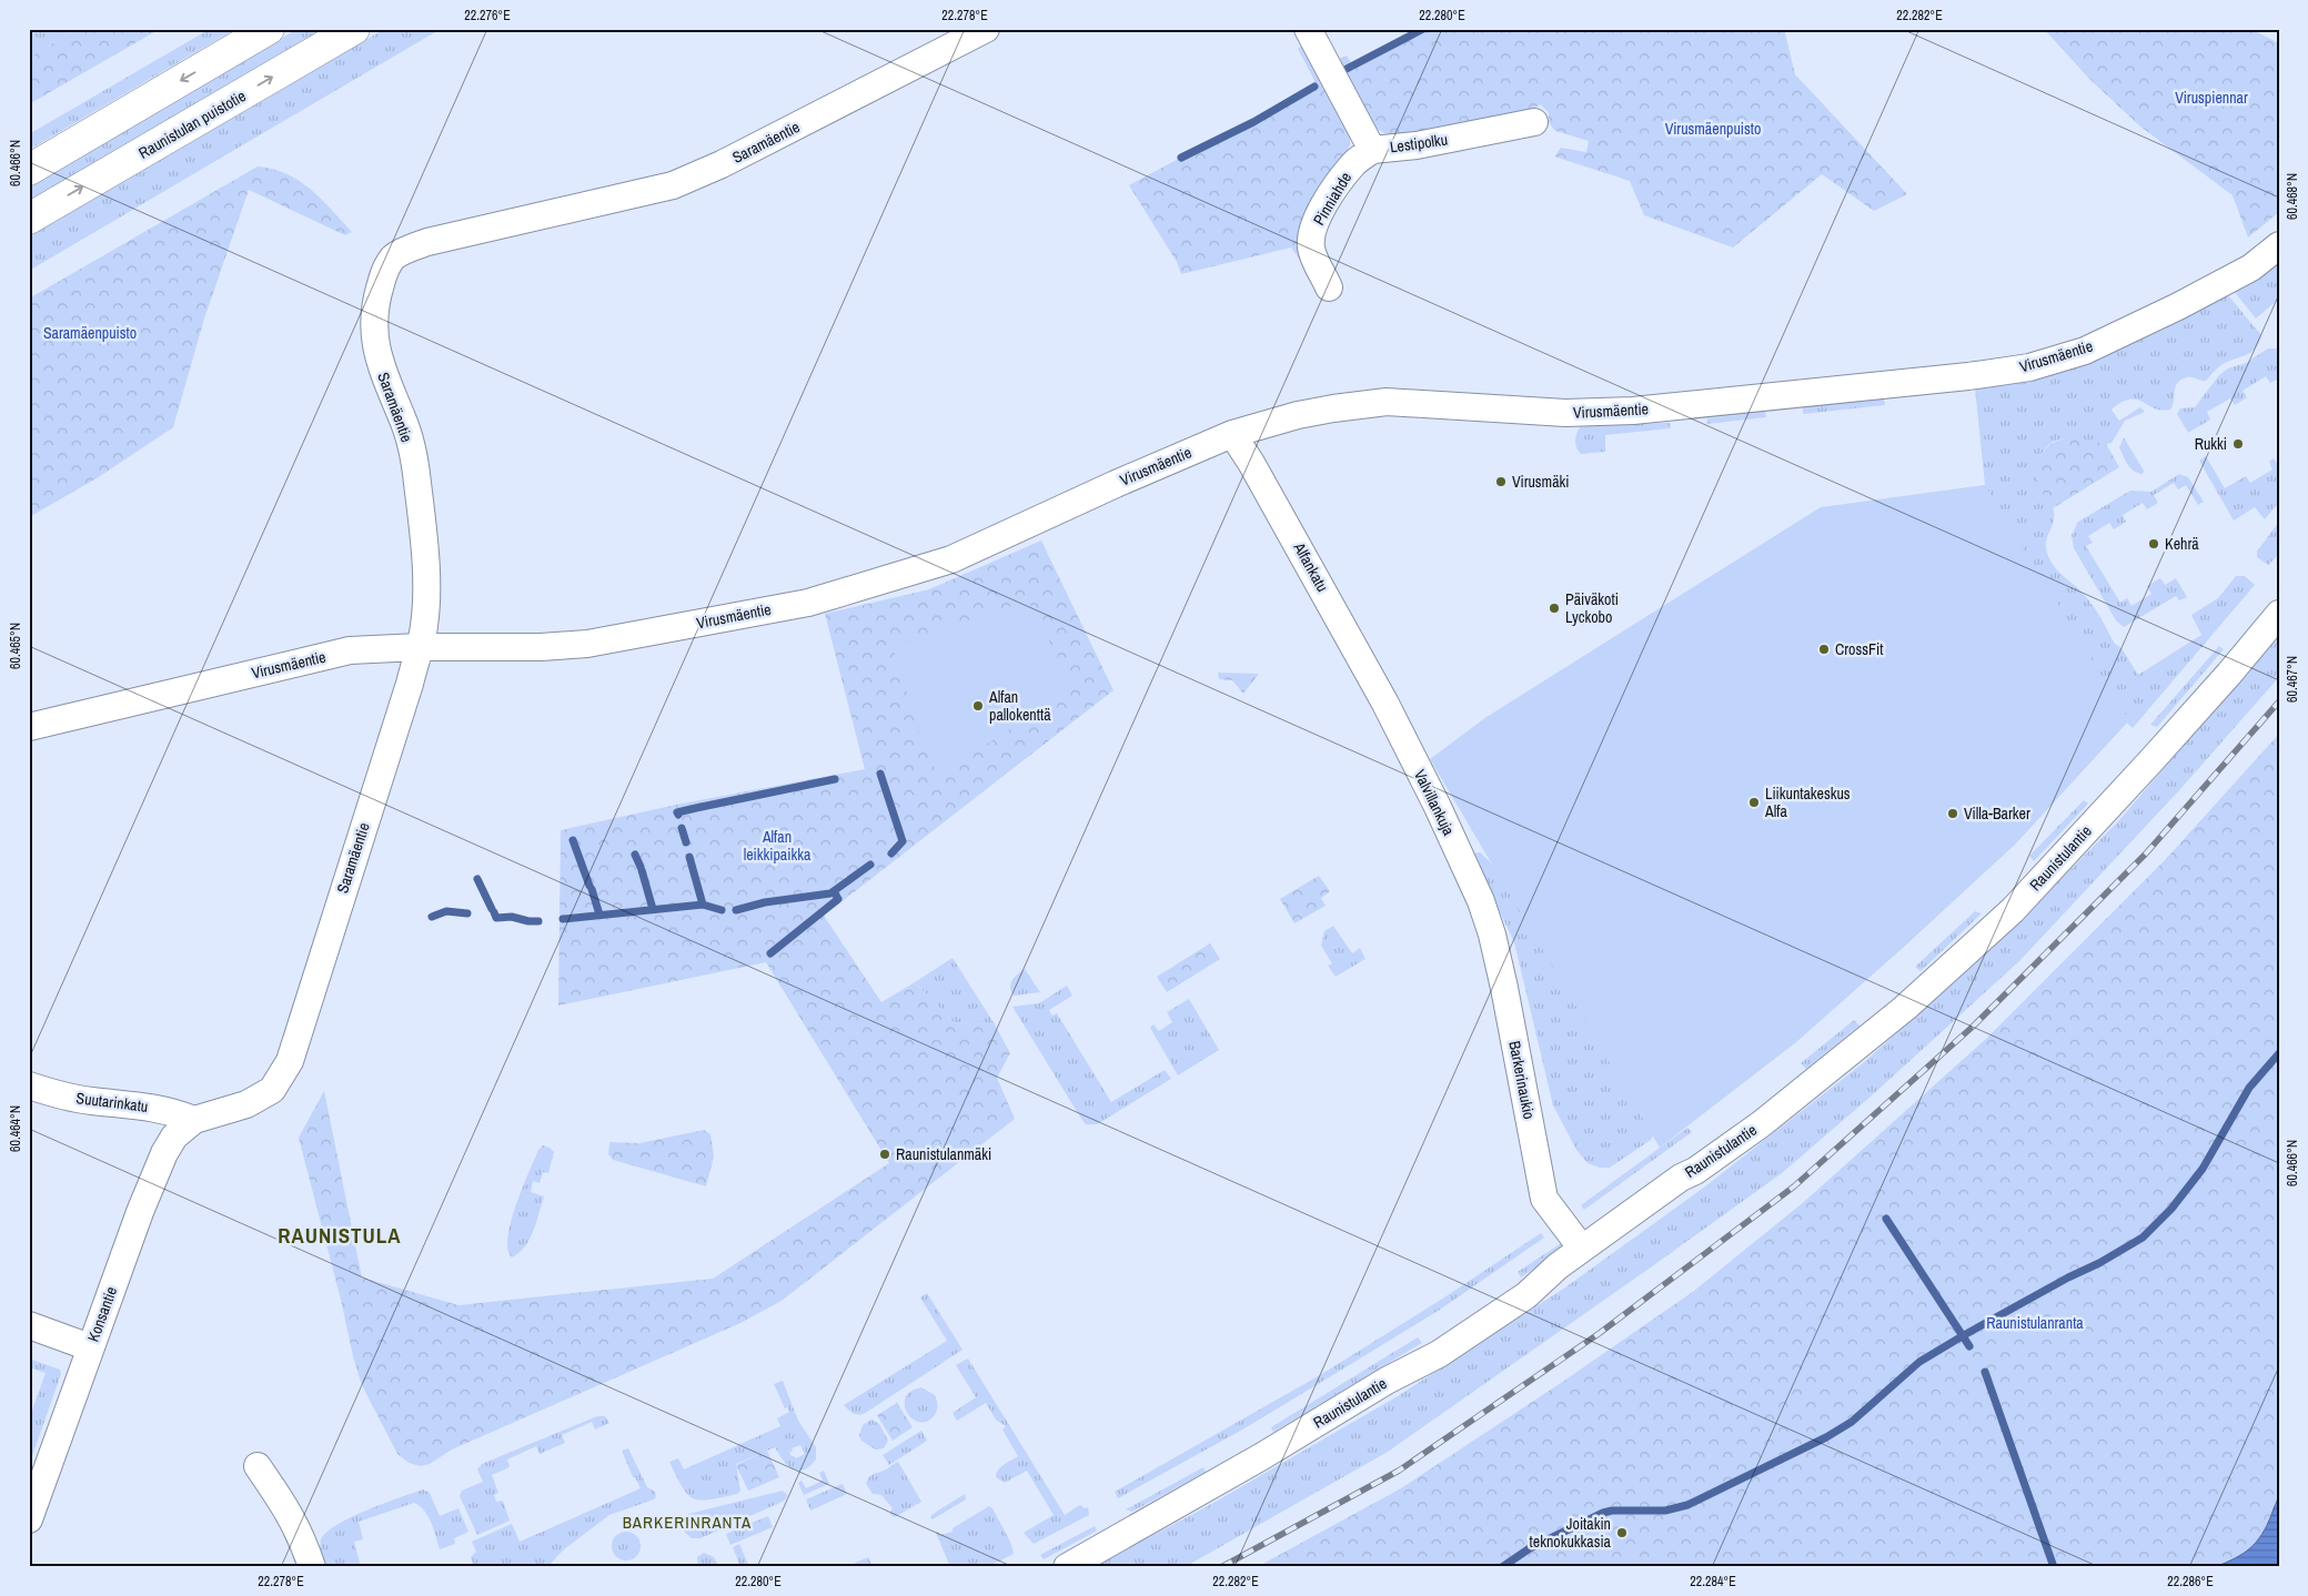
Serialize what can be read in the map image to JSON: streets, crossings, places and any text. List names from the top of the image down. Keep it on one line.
{"streets":{"main road":["Raunistulan puistotie"],"street":["Saramäentie","Lestipolku","Pinniahde","Virusmäentie","Alfankatu","Valvillankuja","Raunistulantie","Barkerinaukio","Suutarinkatu","Konsantie"]},"crossings":[["Saramäentie","Virusmäentie"],["Saramäentie","Suutarinkatu"],["Saramäentie","Konsantie"],["Lestipolku","Pinniahde"],["Virusmäentie","Alfankatu"],["Alfankatu","Valvillankuja"],["Valvillankuja","Barkerinaukio"],["Raunistulantie","Barkerinaukio"],["Suutarinkatu","Konsantie"]],"districts":["RAUNISTULA","BARKERINRANTA"],"parks":["Viruspiennar","Virusmäenpuisto","Saramäenpuisto","Alfan leikkipaikka","Raunistulanranta"],"places":["Rukki","Virusmäki","Kehrä","Päiväkoti Lyckobo","CrossFit","Alfan pallokenttä","Liikuntakeskus Alfa","Villa-Barker","Raunistulanmäki","Joitakin teknokukkasia"],"coordinates":["22.276°E","22.278°E","22.280°E","22.282°E","60.466°N","60.468°N","60.465°N","60.467°N","60.464°N","22.284°E","22.286°E"]}
